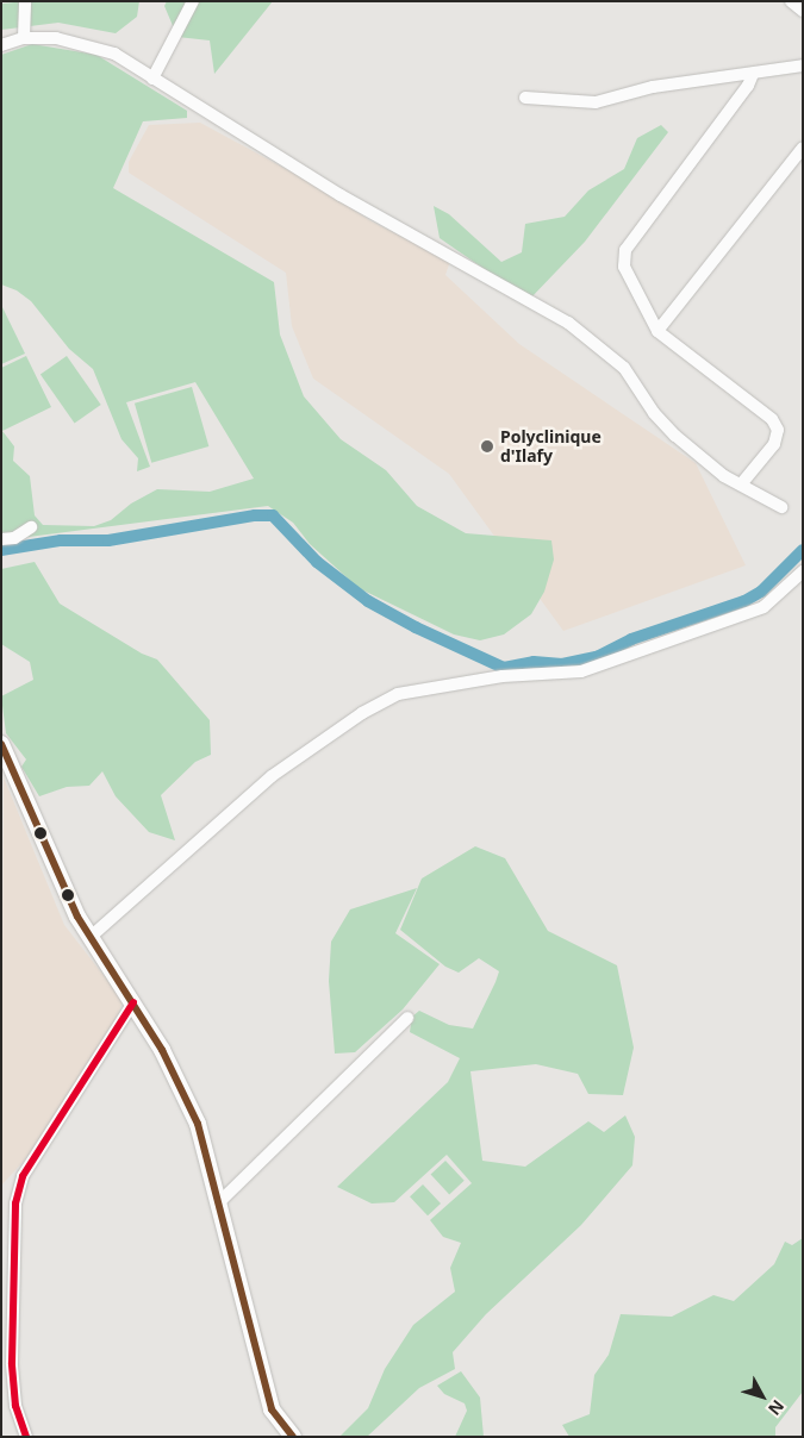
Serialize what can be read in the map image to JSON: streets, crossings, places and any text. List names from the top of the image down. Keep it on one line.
{"places":["Polyclinique d'Ilafy"],"north":"bottom right"}
